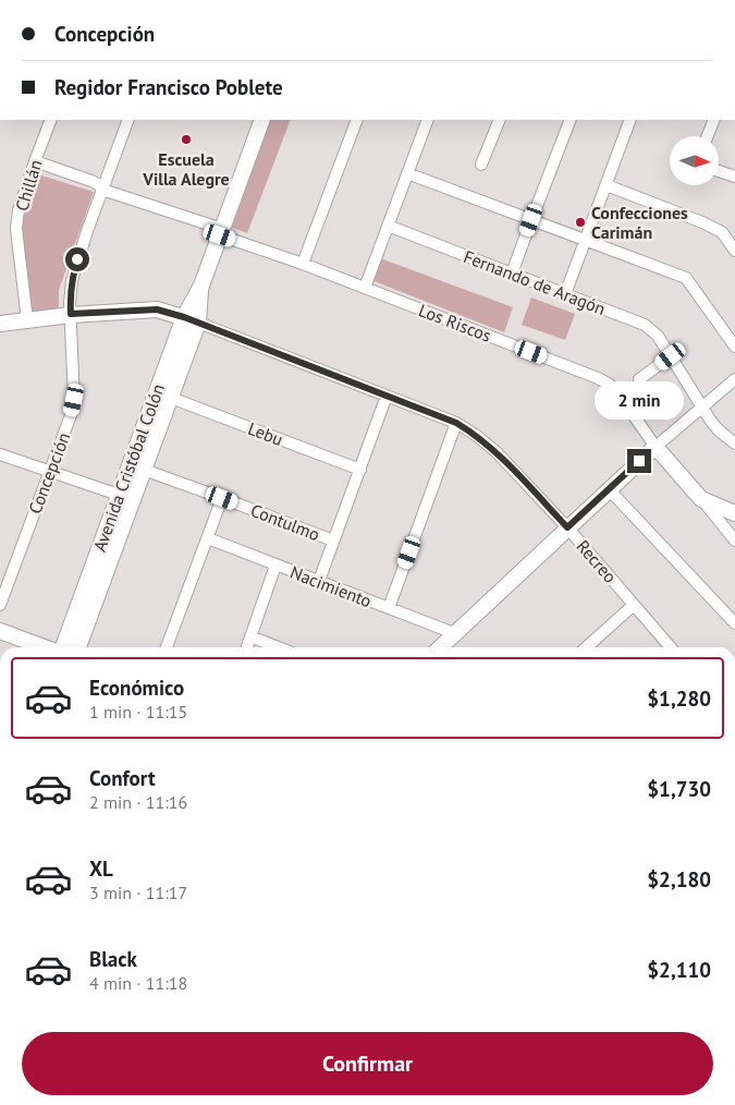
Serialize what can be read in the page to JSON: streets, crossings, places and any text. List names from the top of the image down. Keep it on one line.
{"streets":{"street":["Chillán","Fernando de Aragón","Los Riscos","Lebu","Avenida Cristóbal Colón","Concepción","Contulmo","Recreo","Nacimiento"]},"crossings":[["Chillán","Los Riscos"],["Chillán","Recreo"],["Los Riscos","Avenida Cristóbal Colón"],["Los Riscos","Concepción"],["Lebu","Avenida Cristóbal Colón"],["Avenida Cristóbal Colón","Contulmo"],["Avenida Cristóbal Colón","Recreo"],["Concepción","Recreo"]],"places":["Escuela Villa Alegre","Confecciones Carimán"],"north":"right","page":{"banner":["Concepción","Regidor Francisco Poblete"],"bubble":"2 min","list":[{"name":"Económico","note":"1 min · 11:15","value":"$1,280"},{"name":"Confort","note":"2 min · 11:16","value":"$1,730"},{"name":"XL","note":"3 min · 11:17","value":"$2,180"},{"name":"Black","note":"4 min · 11:18","value":"$2,110"}],"buttons":"Confirmar"}}
